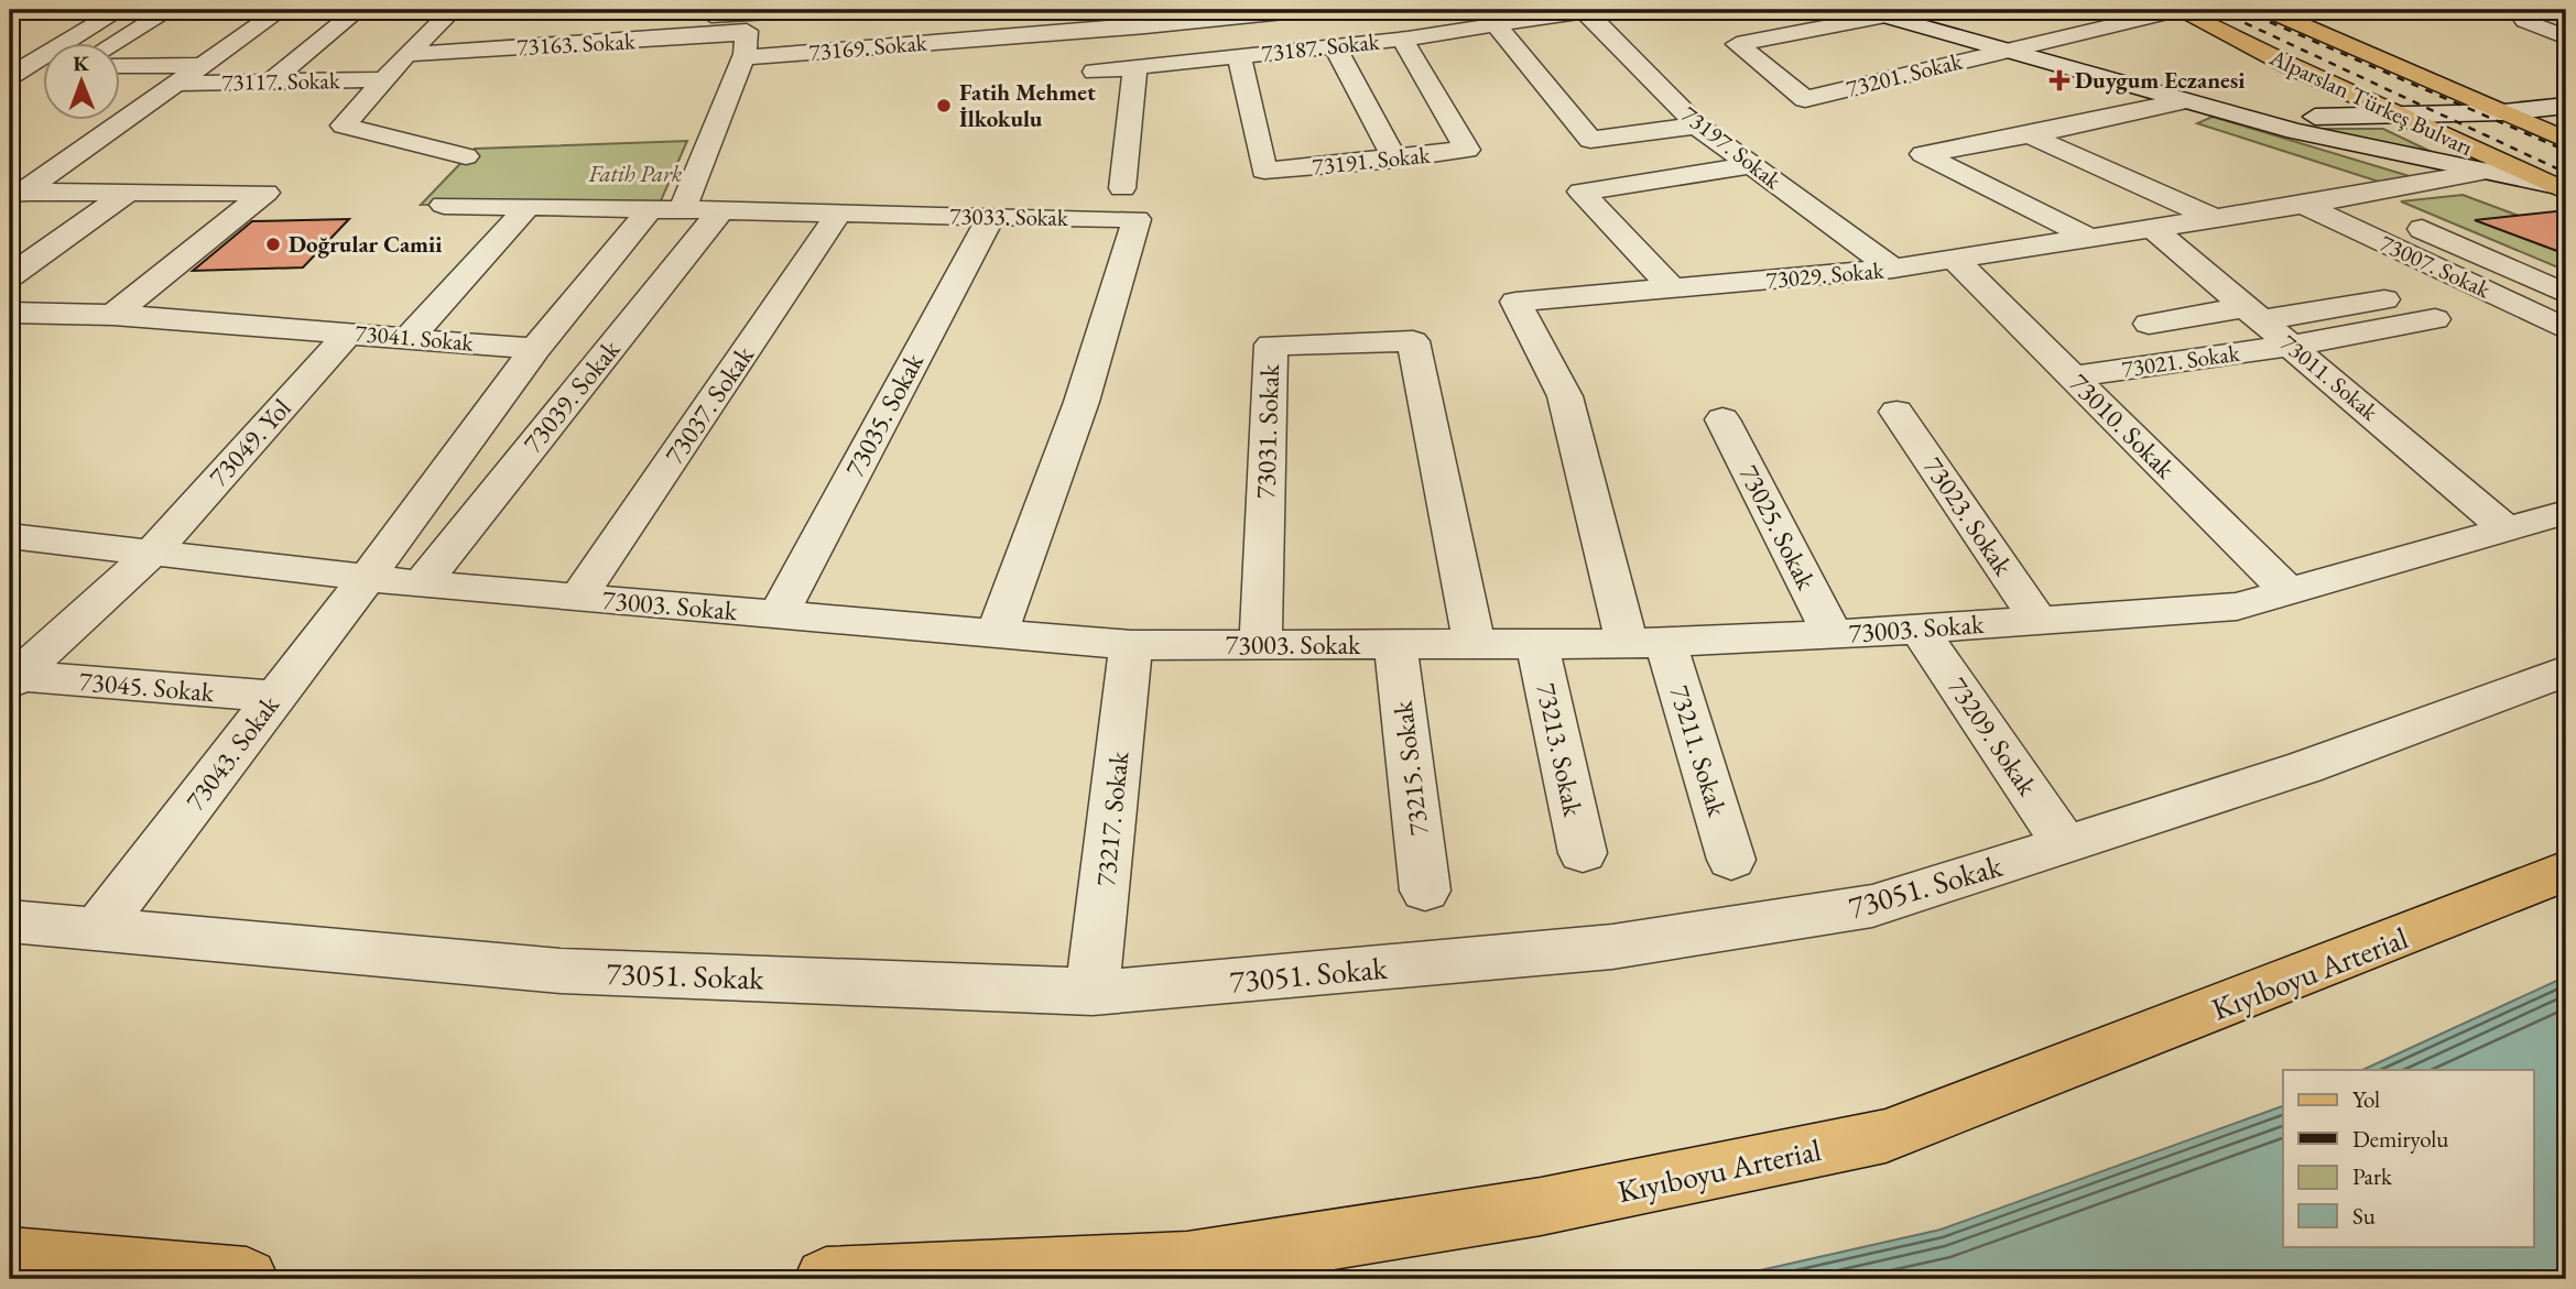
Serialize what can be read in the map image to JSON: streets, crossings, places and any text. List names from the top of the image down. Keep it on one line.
{"streets":{"main road":["Alparslan Türkeş Bulvarı","Kıyıboyu Arterial"],"street":["73163. Sokak","73169. Sokak","73187. Sokak","73201. Sokak","73117. Sokak","73197. Sokak","73191. Sokak","73033. Sokak","73007. Sokak","73029. Sokak","73041. Sokak","73021. Sokak","73011. Sokak","73039. Sokak","73037. Sokak","73035. Sokak","73010. Sokak","73031. Sokak","73049. Yol","73023. Sokak","73025. Sokak","73003. Sokak","73045. Sokak","73209. Sokak","73213. Sokak","73211. Sokak","73043. Sokak","73215. Sokak","73217. Sokak","73051. Sokak"]},"crossings":[["73163. Sokak","73169. Sokak"],["73187. Sokak","73197. Sokak"],["73187. Sokak","73191. Sokak"],["73201. Sokak","Alparslan Türkeş Bulvarı"],["73197. Sokak","73029. Sokak"],["73033. Sokak","73039. Sokak"],["73033. Sokak","73037. Sokak"],["73033. Sokak","73035. Sokak"],["73033. Sokak","73003. Sokak"],["73007. Sokak","73029. Sokak"],["73029. Sokak","73011. Sokak"],["73029. Sokak","73010. Sokak"],["73029. Sokak","73003. Sokak"],["73029. Sokak","73211. Sokak"],["73041. Sokak","73049. Yol"],["73021. Sokak","73011. Sokak"],["73021. Sokak","73010. Sokak"],["73011. Sokak","73003. Sokak"],["73039. Sokak","73003. Sokak"],["73037. Sokak","73003. Sokak"],["73035. Sokak","73003. Sokak"],["73010. Sokak","73003. Sokak"],["73031. Sokak","73003. Sokak"],["73049. Yol","73003. Sokak"],["73049. Yol","73045. Sokak"],["73023. Sokak","73003. Sokak"],["73025. Sokak","73003. Sokak"],["73003. Sokak","73209. Sokak"],["73003. Sokak","73213. Sokak"],["73003. Sokak","73211. Sokak"],["73003. Sokak","73043. Sokak"],["73003. Sokak","73215. Sokak"],["73003. Sokak","73217. Sokak"],["73045. Sokak","73043. Sokak"],["73209. Sokak","73051. Sokak"],["73043. Sokak","73051. Sokak"],["73217. Sokak","73051. Sokak"]],"parks":["Fatih Park"],"places":{"health":["Duygum Eczanesi"],"other":["Fatih Mehmet İlkokulu","Doğrular Camii"]},"legend":["Yol","Demiryolu","Park","Su"],"north":"top"}
